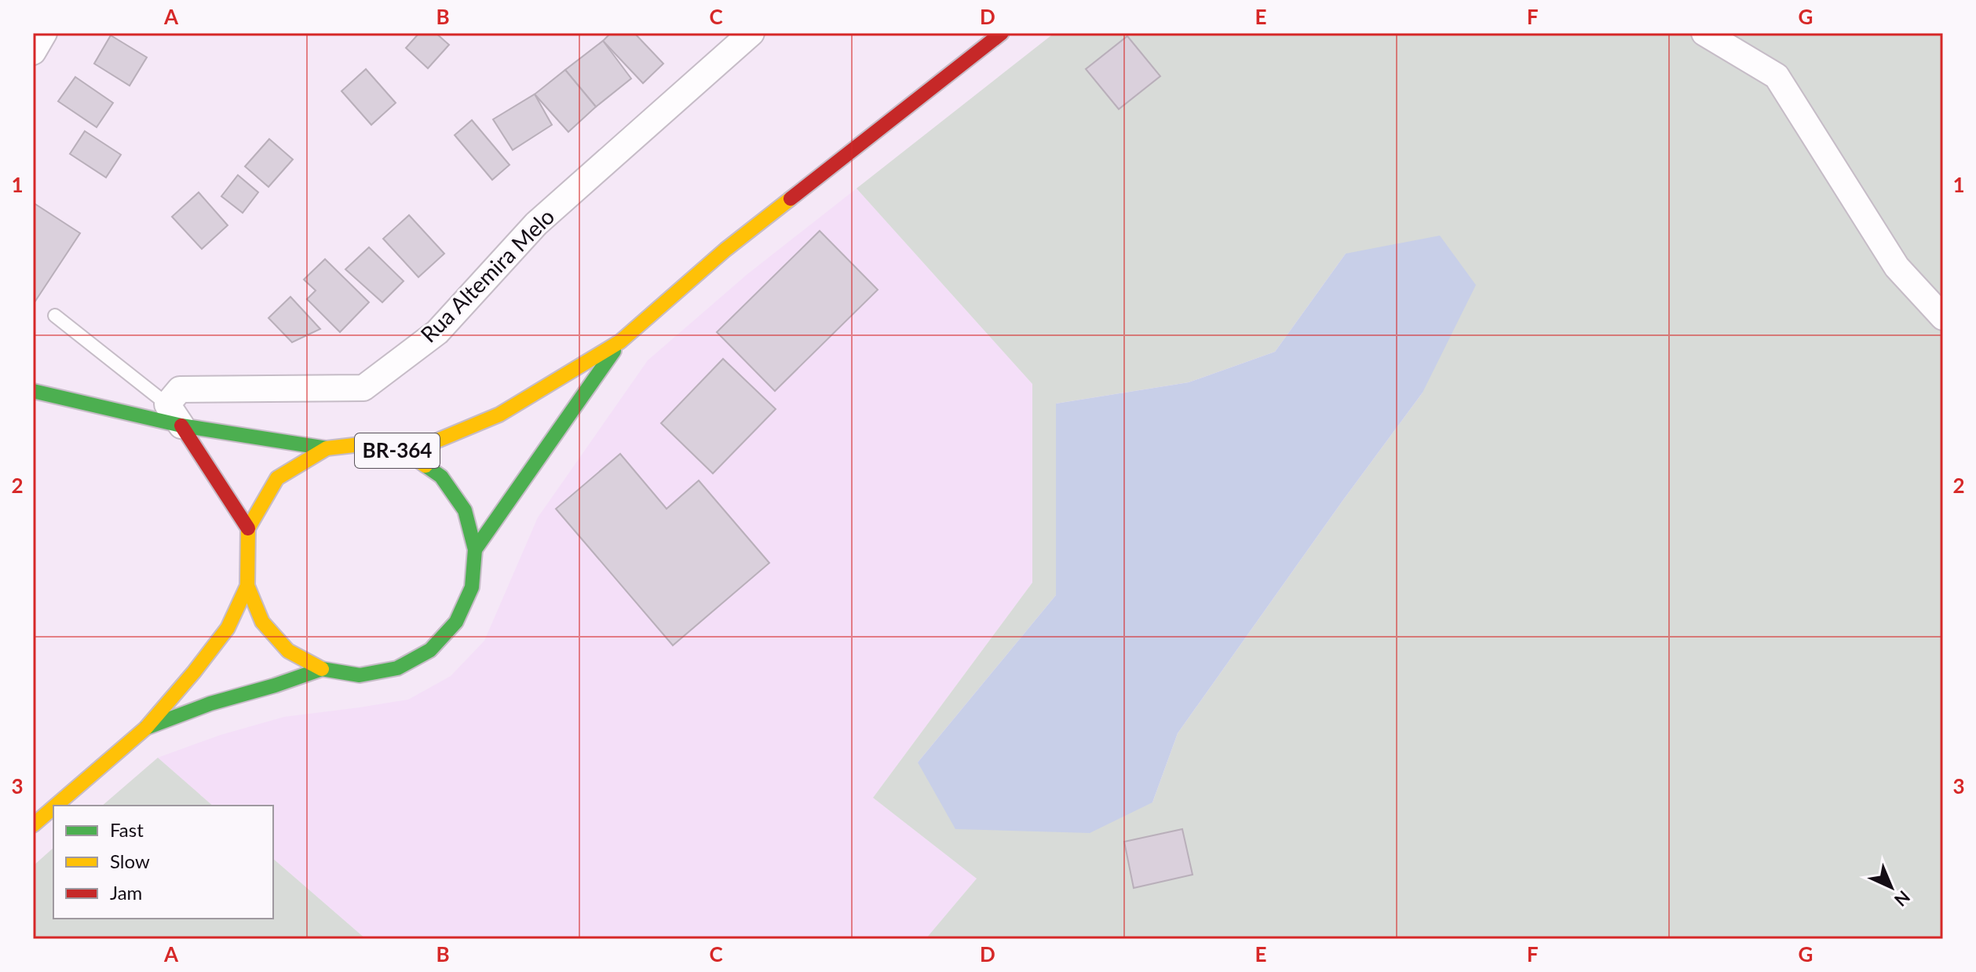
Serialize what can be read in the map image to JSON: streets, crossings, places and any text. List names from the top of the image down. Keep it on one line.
{"streets":{"main road":["BR-364"],"street":["Rua Altemira Melo"]},"legend":["Fast","Slow","Jam"],"north":"bottom right","grid":{"columns":["A","B","C","D","E","F","G"],"rows":["1","2","3"]}}
